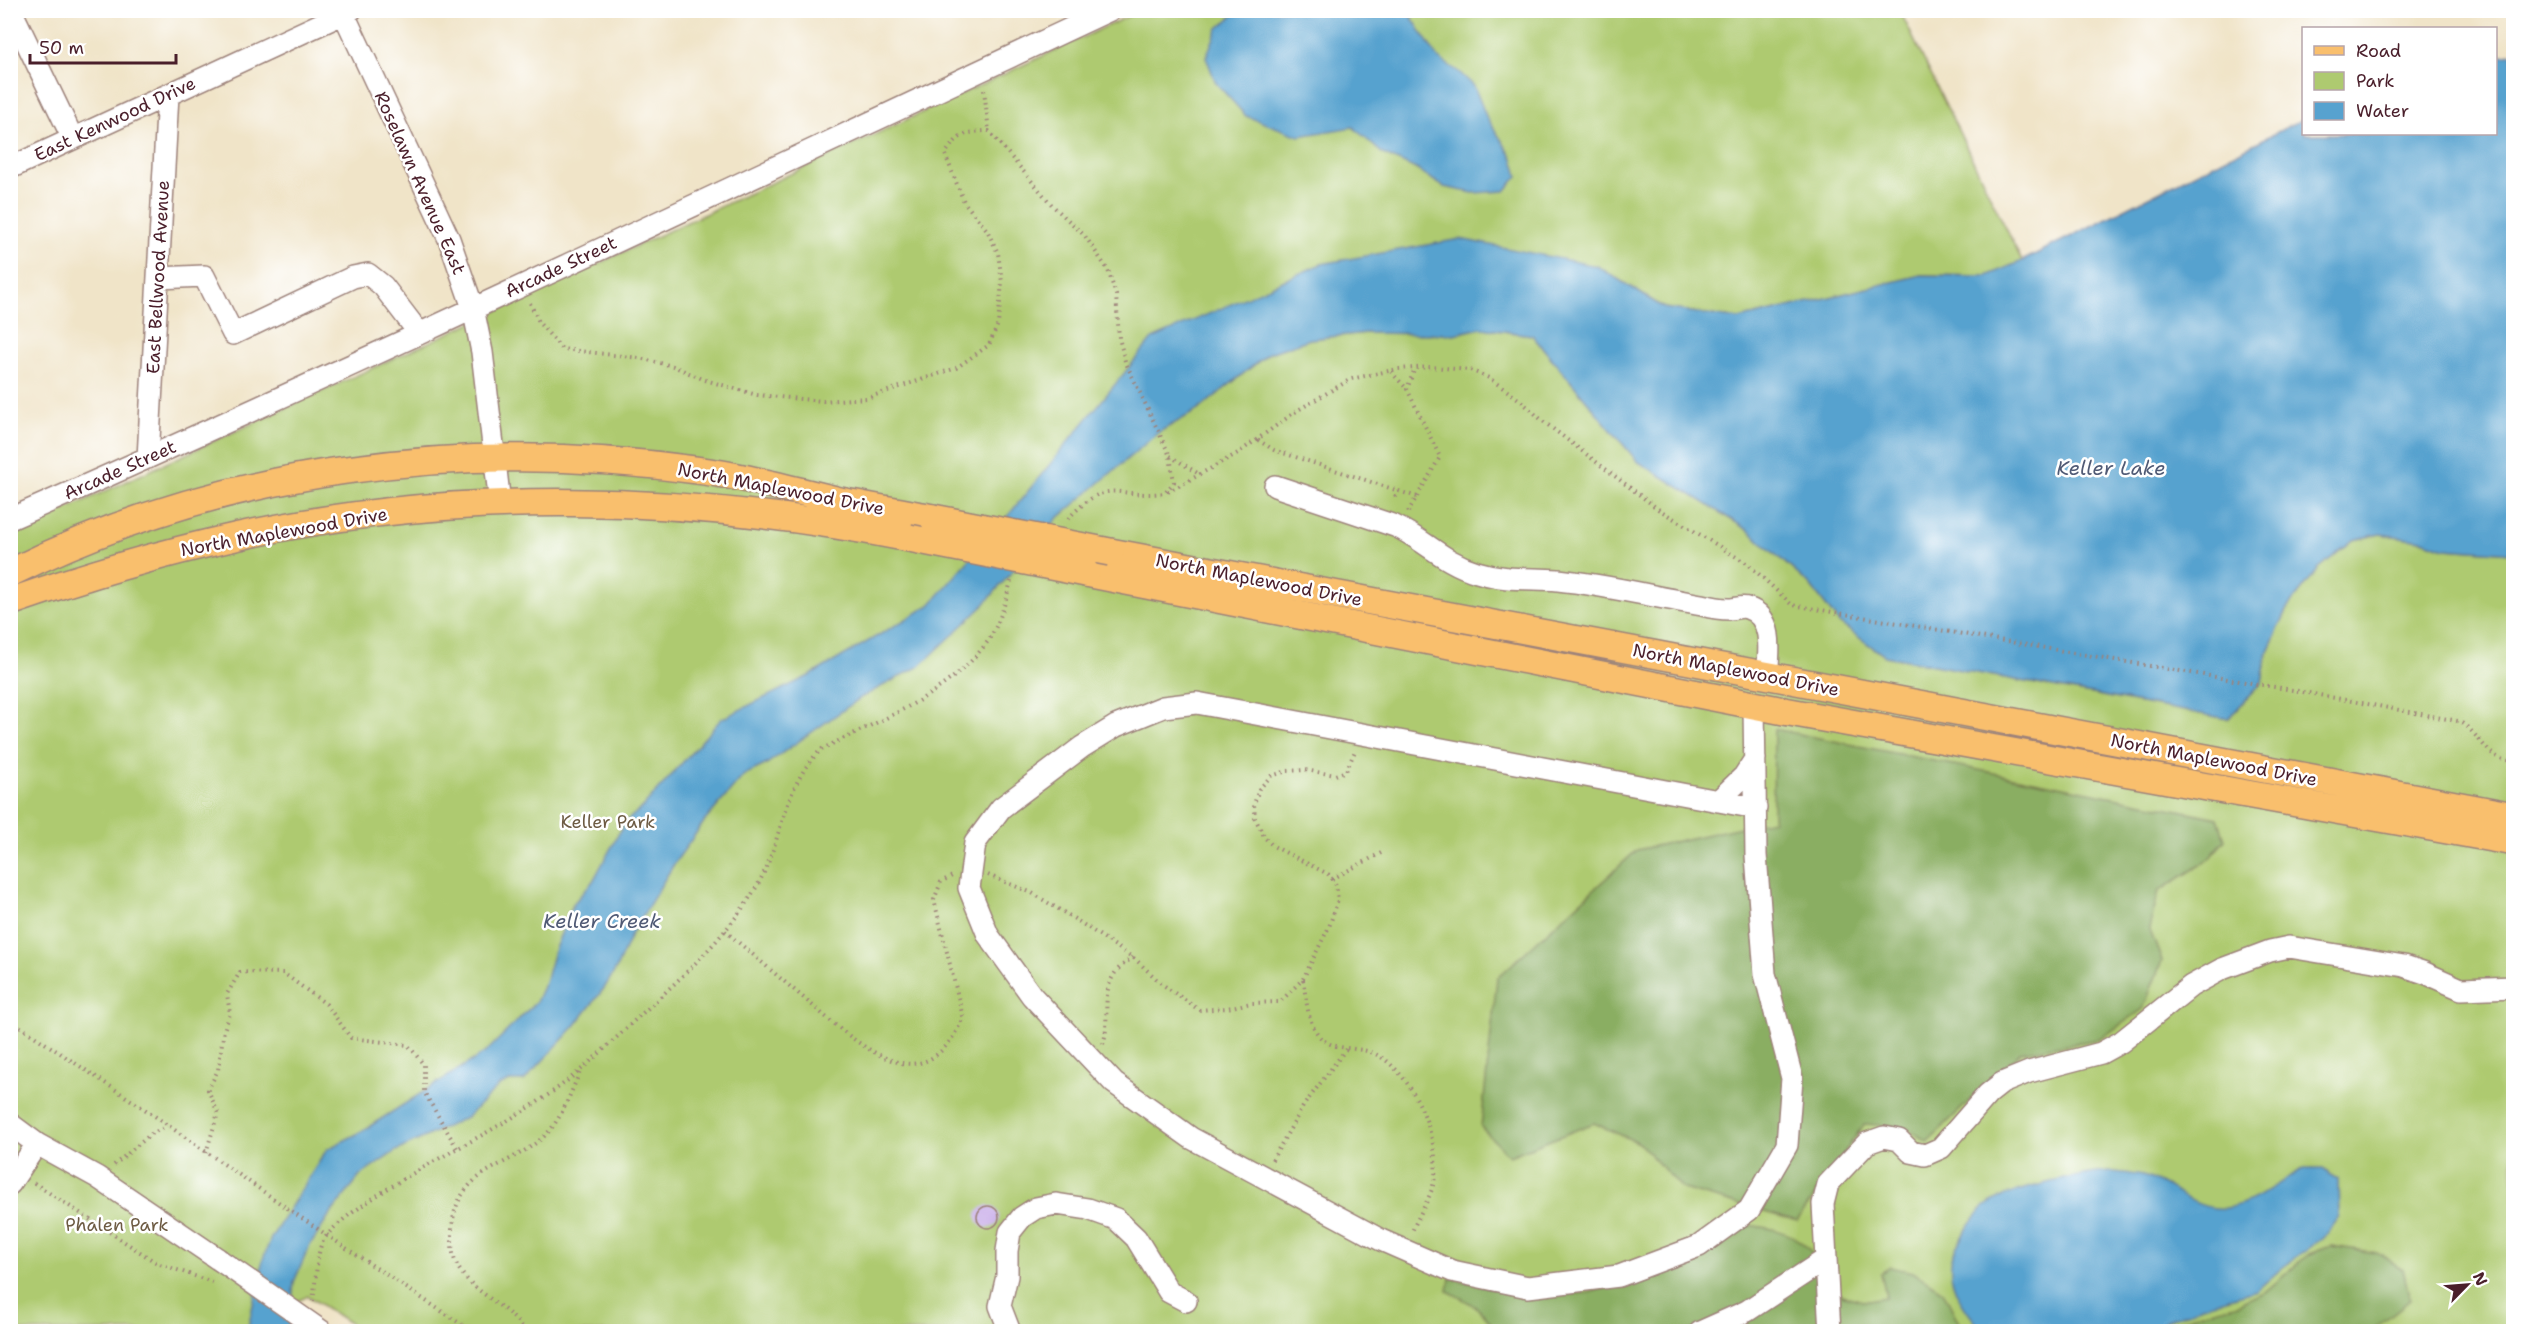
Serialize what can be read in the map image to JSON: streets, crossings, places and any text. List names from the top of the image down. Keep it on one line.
{"streets":{"main road":["North Maplewood Drive"],"street":["East Kenwood Drive","Roselawn Avenue East","Arcade Street","East Bellwood Avenue"]},"crossings":[["East Kenwood Drive","Roselawn Avenue East"],["East Kenwood Drive","East Bellwood Avenue"],["Roselawn Avenue East","Arcade Street"],["Roselawn Avenue East","North Maplewood Drive"],["Arcade Street","East Bellwood Avenue"]],"water":["Keller Lake","Keller Creek"],"parks":["Keller Park","Phalen Park"],"legend":["Road","Park","Water"],"scale_bar":"50 m","north":"top right"}
